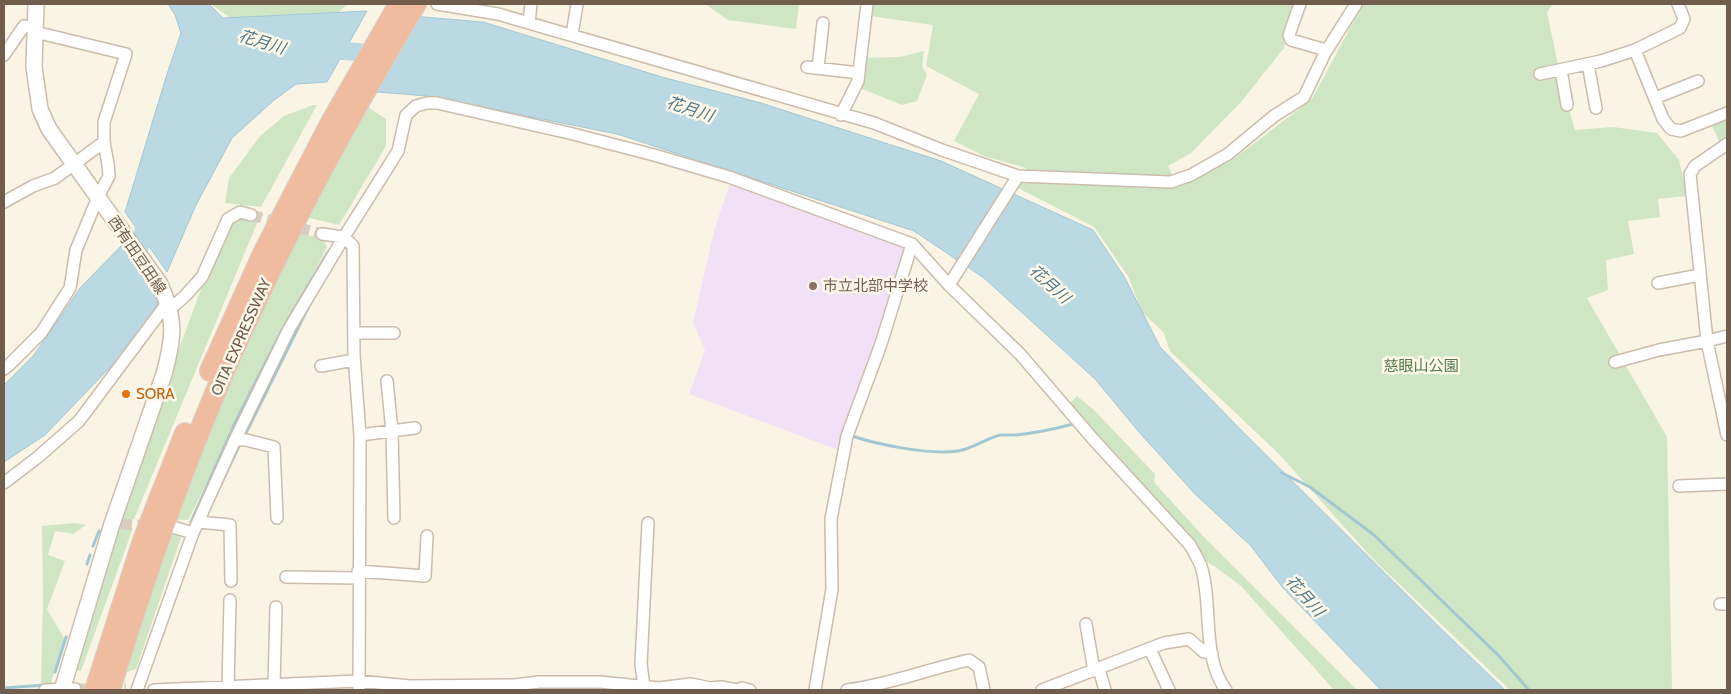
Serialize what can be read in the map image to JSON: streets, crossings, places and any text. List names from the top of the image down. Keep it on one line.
{"streets":{"highway":["OITA EXPRESSWAY"],"main road":["西有田豆田線"]},"water":["花月川"],"parks":["慈眼山公園"],"places":["市立北部中学校","SORA"]}
